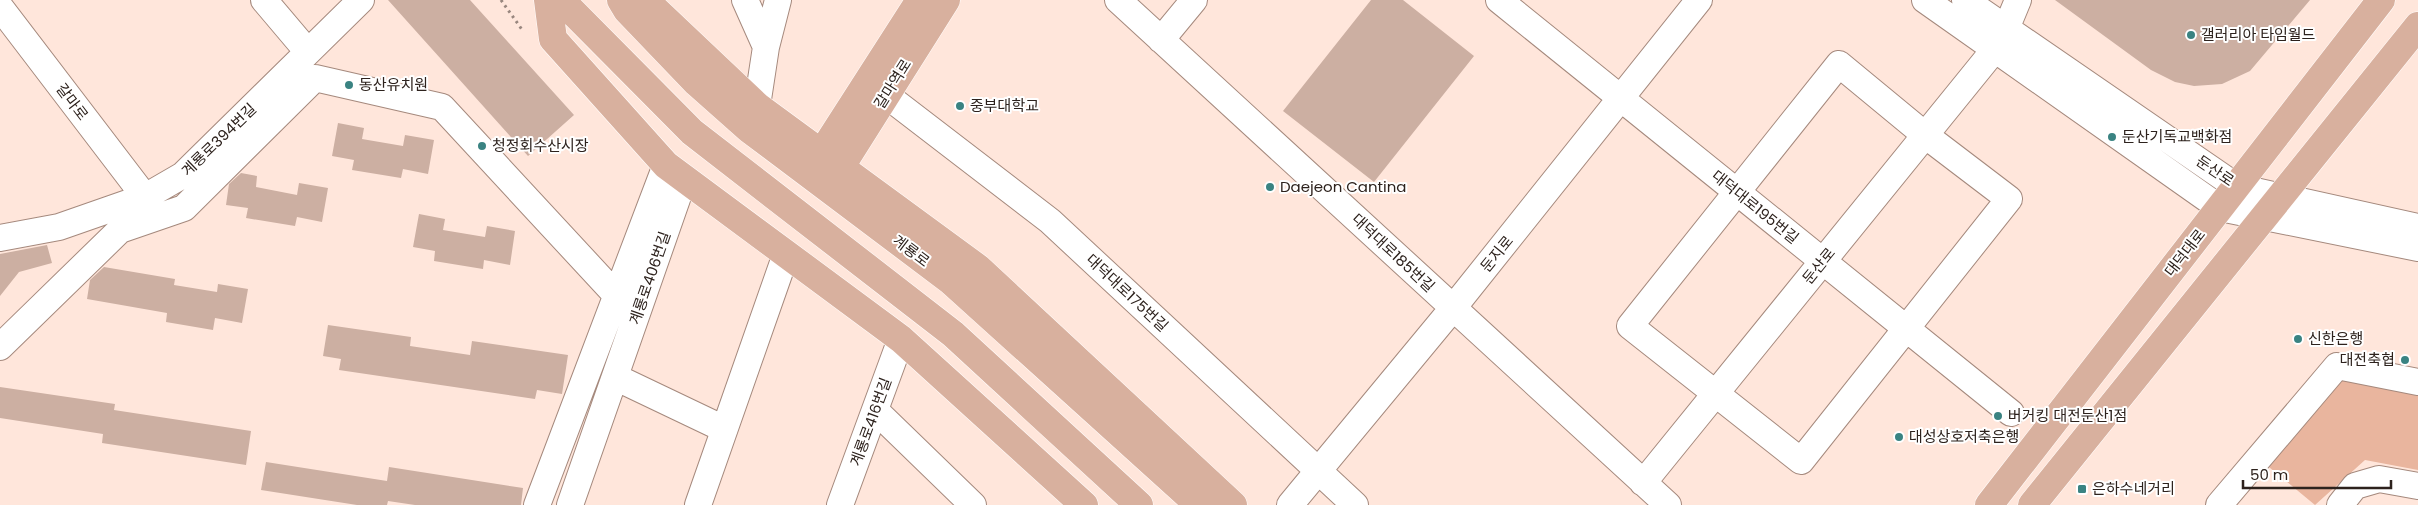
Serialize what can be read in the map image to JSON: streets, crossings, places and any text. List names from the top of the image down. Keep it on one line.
{"streets":{"main road":["갈마역로","계룡로","대덕대로"],"street":["갈마로","계룡로394번길","둔산로","대덕대로195번길","대덕대로185번길","둔지로","계룡로406번길","대덕대로175번길","계룡로416번길"]},"crossings":[["갈마역로","대덕대로175번길"],["갈마로","계룡로394번길"],["둔산로","대덕대로195번길"],["둔산로","대덕대로185번길"],["둔산로","대덕대로"],["대덕대로195번길","둔지로"],["대덕대로185번길","둔지로"],["둔지로","대덕대로175번길"]],"places":{"other":["갤러리아 타임월드","동산유치원","중부대학교","둔산기독교백화점","청정회수산시장","Daejeon Cantina","신한은행","대전축협","버거킹 대전둔산1점","대성상호저축은행"],"transit":["은하수네거리"]},"scale_bar":"50 m"}
